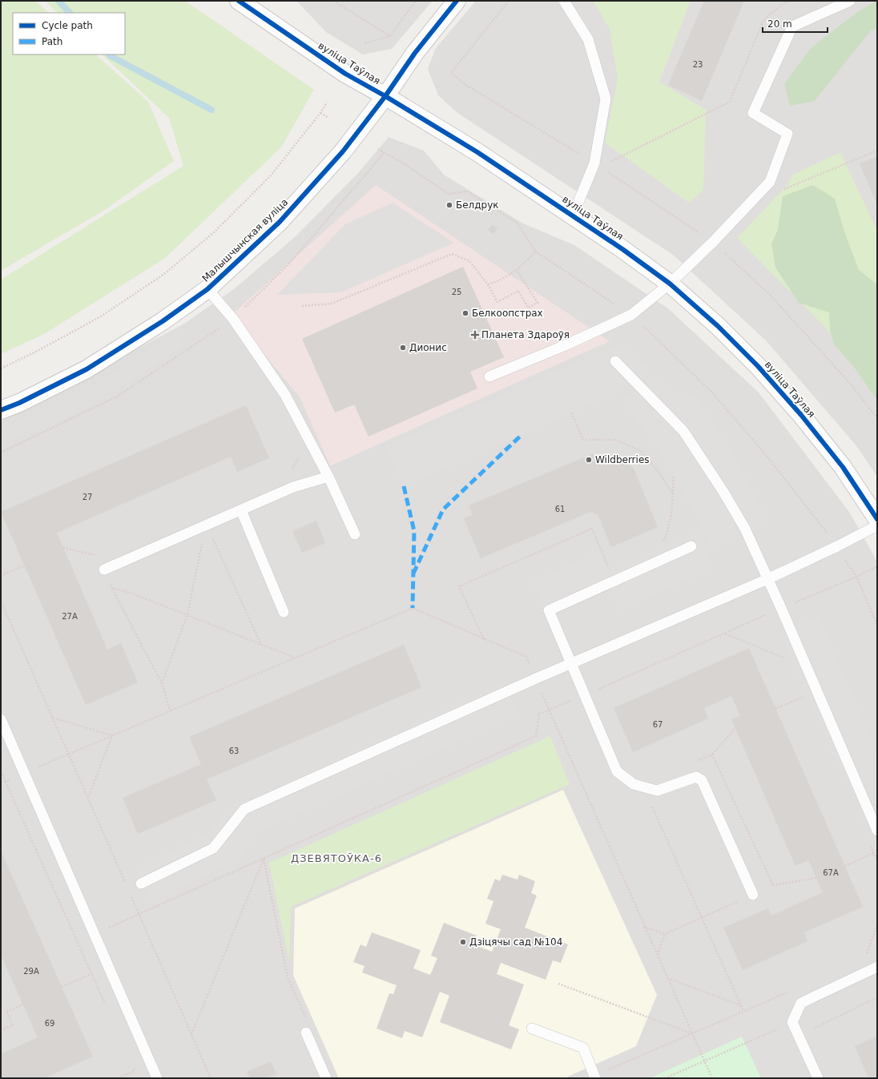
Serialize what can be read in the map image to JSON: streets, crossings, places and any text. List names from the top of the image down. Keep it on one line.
{"streets":{"street":["вуліца Таўлая","Малышчынская вуліца"]},"crossings":[["вуліца Таўлая","Малышчынская вуліца"]],"districts":["ДЗЕВЯТОЎКА-6"],"places":{"other":["Белдрук","Белкоопстрах","Дионис","Wildberries","Дзіцячы сад №104"],"health":["Планета Здароўя"]},"house_numbers":["23","25","27","61","27А","67","63","67А","29А","69"],"legend":["Cycle path","Path"],"scale_bar":"20 m"}
